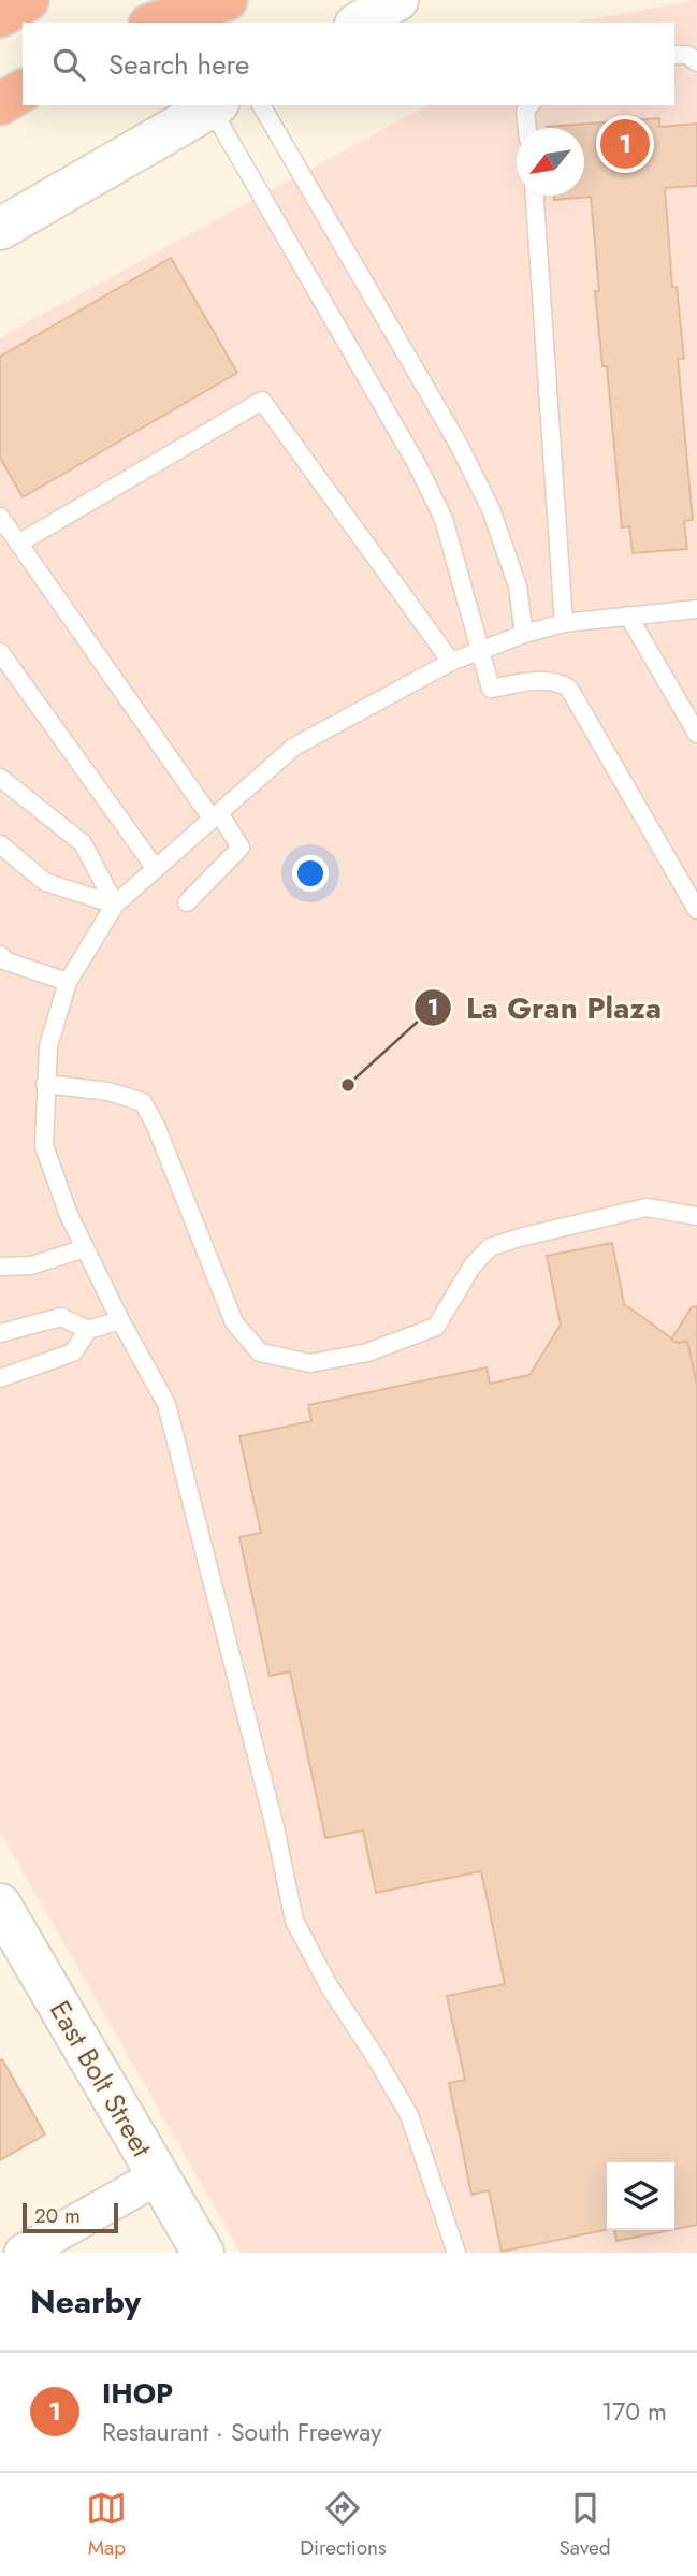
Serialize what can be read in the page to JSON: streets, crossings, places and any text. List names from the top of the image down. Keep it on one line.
{"streets":{"street":["East Bolt Street"]},"places":["La Gran Plaza"],"scale_bar":"20 m","north":"bottom left","page":{"search":"Search here","pins":"1","scale":"20 m","heading":"Nearby","list":[{"mark":"1","name":"IHOP","note":"Restaurant · South Freeway","value":"170 m"}],"nav":["Map","Directions","Saved"]}}
